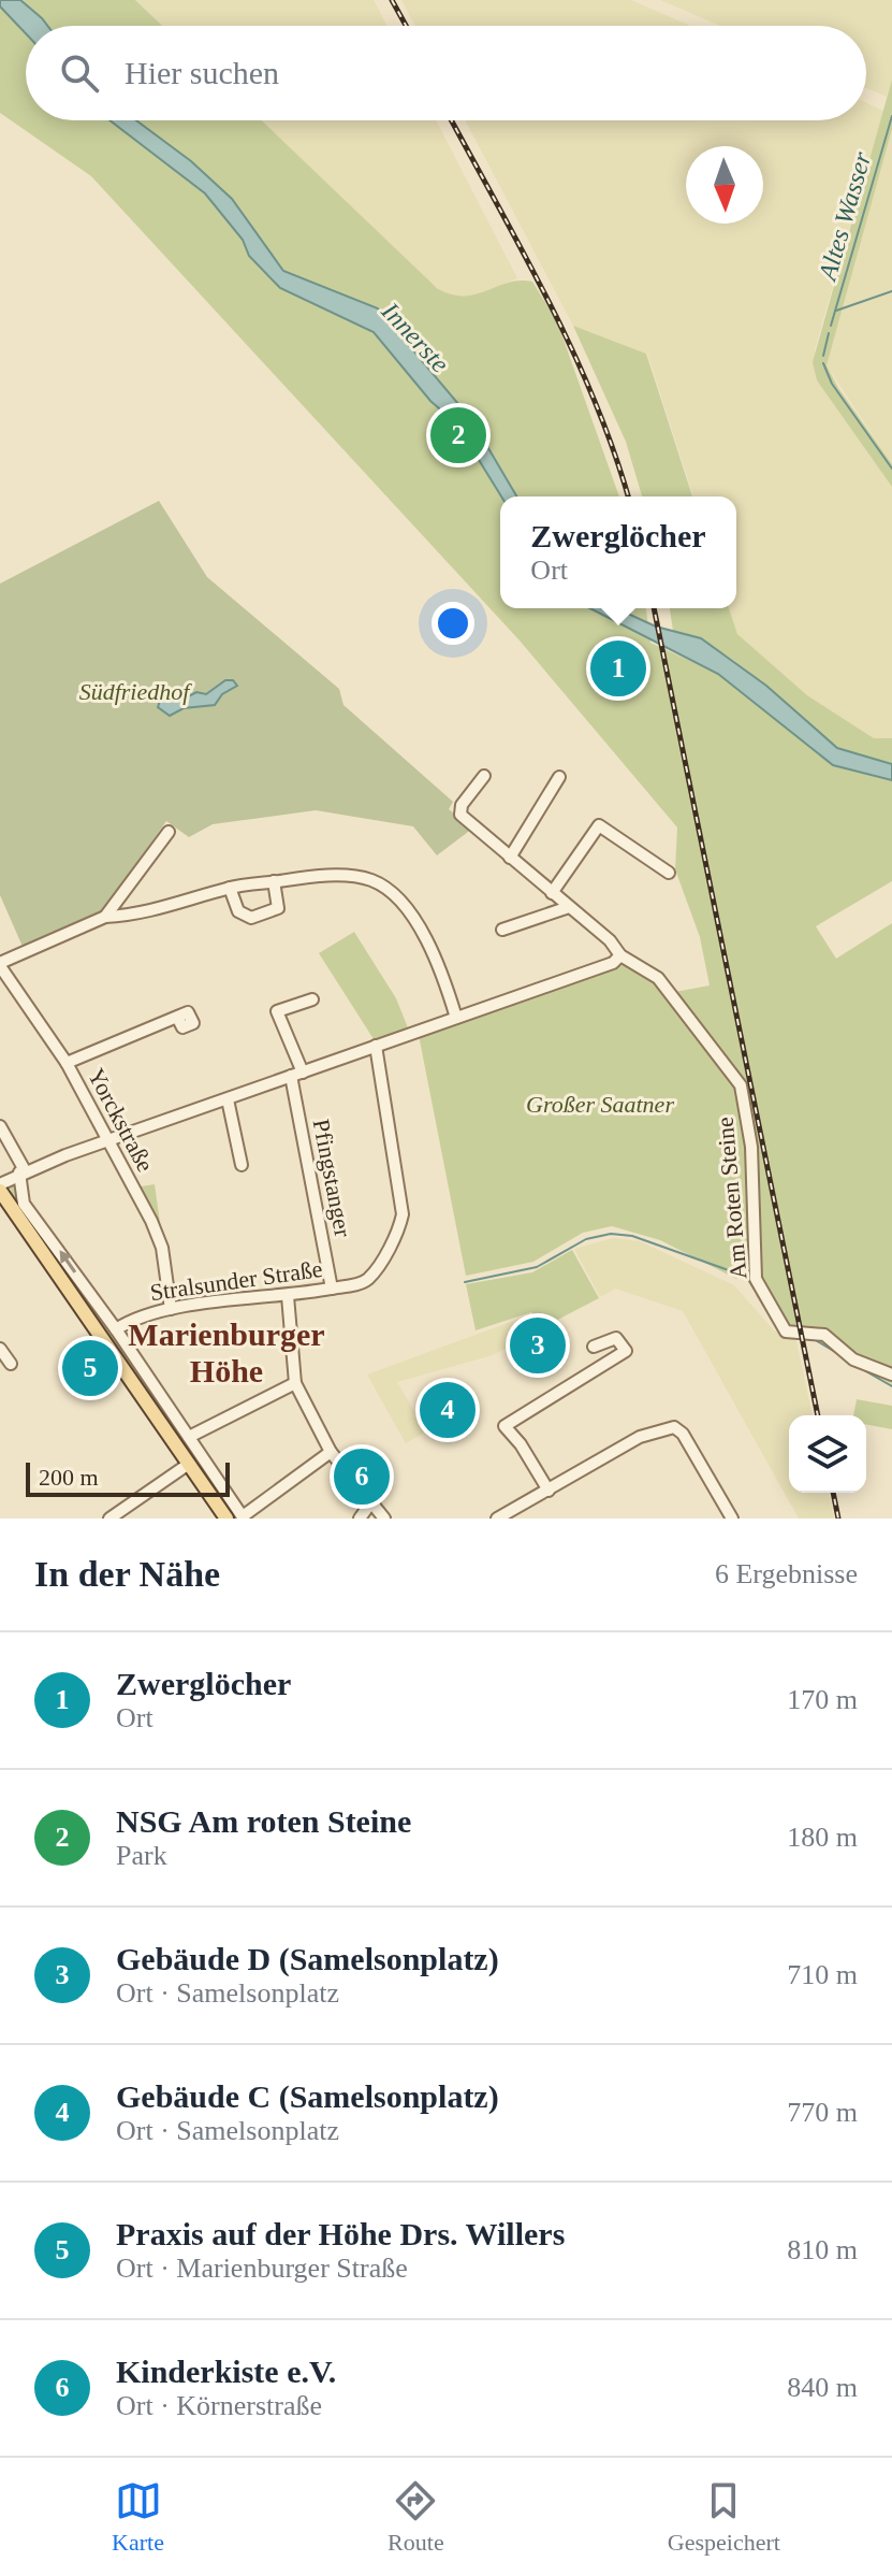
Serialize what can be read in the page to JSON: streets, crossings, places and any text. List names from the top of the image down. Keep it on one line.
{"streets":{"street":["Yorckstraße","Pfingstanger","Am Roten Steine","Stralsunder Straße"]},"crossings":[["Yorckstraße","Stralsunder Straße"],["Pfingstanger","Stralsunder Straße"]],"districts":["Marienburger Höhe"],"water":["Altes Wasser","Innerste"],"parks":["Südfriedhof","Großer Saatner"],"scale_bar":"200 m","north":"bottom","page":{"search":"Hier suchen","pins":["2","1","3","5","4","6"],"popup":["Zwerglöcher","Ort"],"scale":"200 m","heading":["In der Nähe","6 Ergebnisse"],"list":[{"mark":"1","name":"Zwerglöcher","note":"Ort","value":"170 m"},{"mark":"2","name":"NSG Am roten Steine","note":"Park","value":"180 m"},{"mark":"3","name":"Gebäude D (Samelsonplatz)","note":"Ort · Samelsonplatz","value":"710 m"},{"mark":"4","name":"Gebäude C (Samelsonplatz)","note":"Ort · Samelsonplatz","value":"770 m"},{"mark":"5","name":"Praxis auf der Höhe Drs. Willers","note":"Ort · Marienburger Straße","value":"810 m"},{"mark":"6","name":"Kinderkiste e.V.","note":"Ort · Körnerstraße","value":"840 m"}],"nav":["Karte","Route","Gespeichert"]}}
